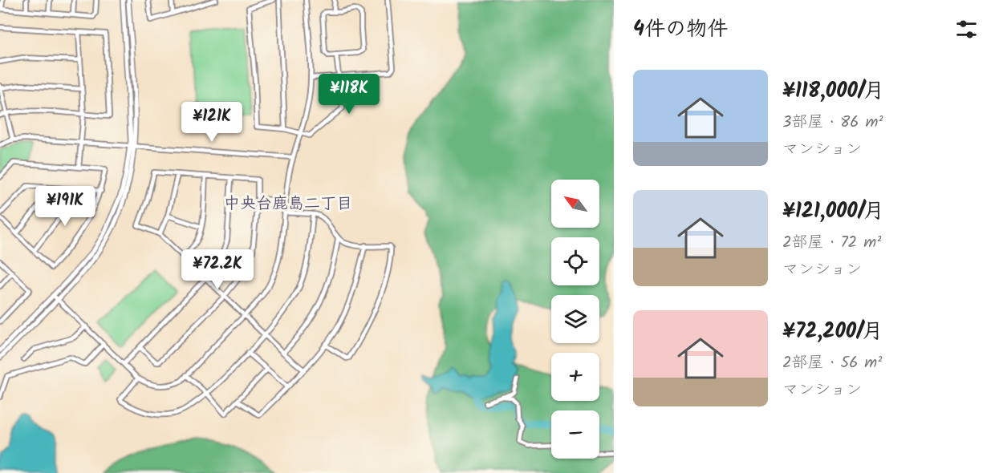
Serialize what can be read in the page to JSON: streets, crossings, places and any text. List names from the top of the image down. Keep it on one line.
{"districts":["中央台鹿島二丁目"],"north":"top left","page":{"heading":"4件の物件","list":[{"name":"¥118,000/月","note":"3部屋 · 86 m² · マンション"},{"name":"¥121,000/月","note":"2部屋 · 72 m² · マンション"},{"name":"¥72,200/月","note":"2部屋 · 56 m² · マンション"}],"price":["¥118K","¥121K","¥191K","¥72.2K"],"map_buttons":["+","−"]}}
